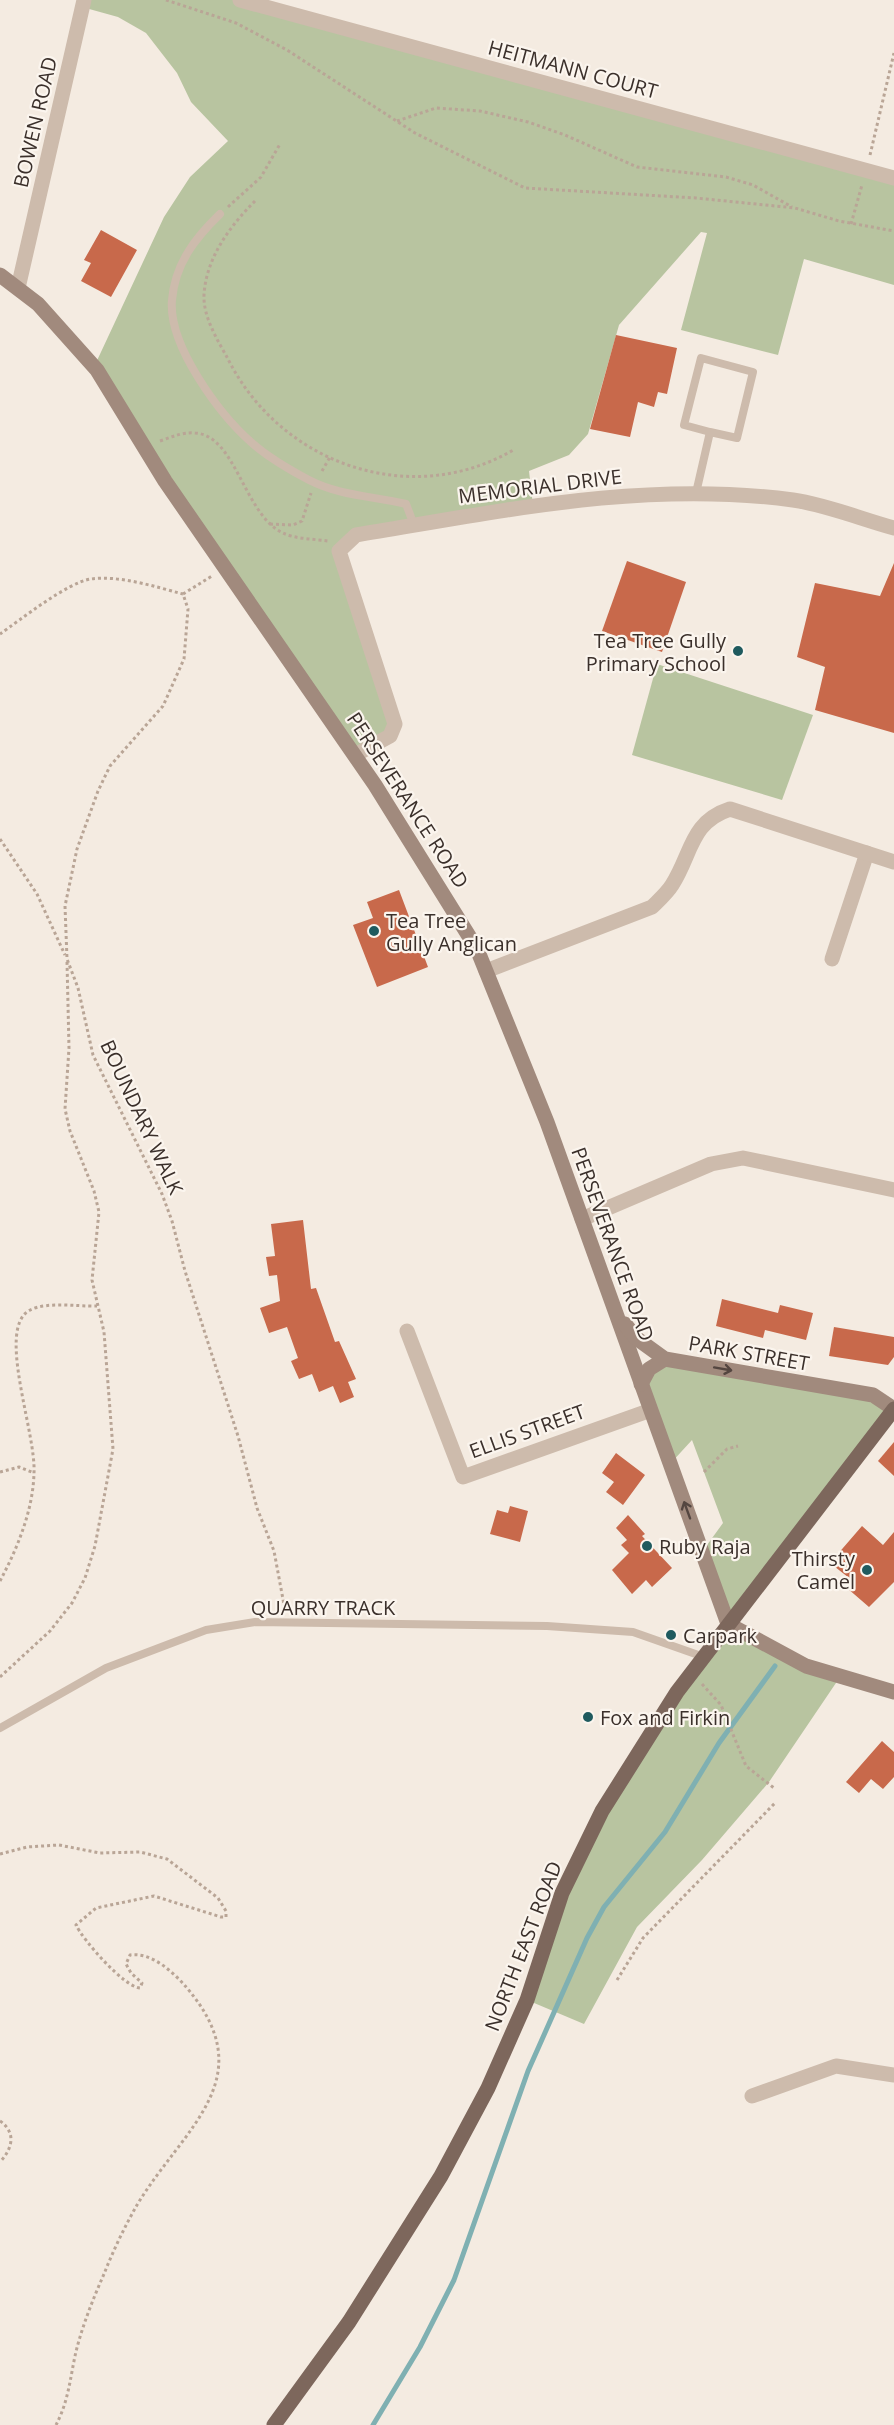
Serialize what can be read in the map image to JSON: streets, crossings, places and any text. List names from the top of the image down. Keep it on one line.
{"streets":{"main road":["NORTH EAST ROAD"],"street":["HEITMANN COURT","BOWEN ROAD","MEMORIAL DRIVE","PERSEVERANCE ROAD","PARK STREET","ELLIS STREET"],"lane":["QUARRY TRACK"],"path":["BOUNDARY WALK"]},"crossings":[["BOWEN ROAD","PERSEVERANCE ROAD"],["PERSEVERANCE ROAD","PARK STREET"],["PERSEVERANCE ROAD","ELLIS STREET"],["PERSEVERANCE ROAD","NORTH EAST ROAD"],["BOUNDARY WALK","QUARRY TRACK"],["PARK STREET","NORTH EAST ROAD"],["QUARRY TRACK","NORTH EAST ROAD"]],"one_way":["PARK STREET"],"places":["Tea Tree Gully Primary School","Tea Tree Gully Anglican","Ruby Raja","Thirsty Camel","Carpark","Fox and Firkin"]}
